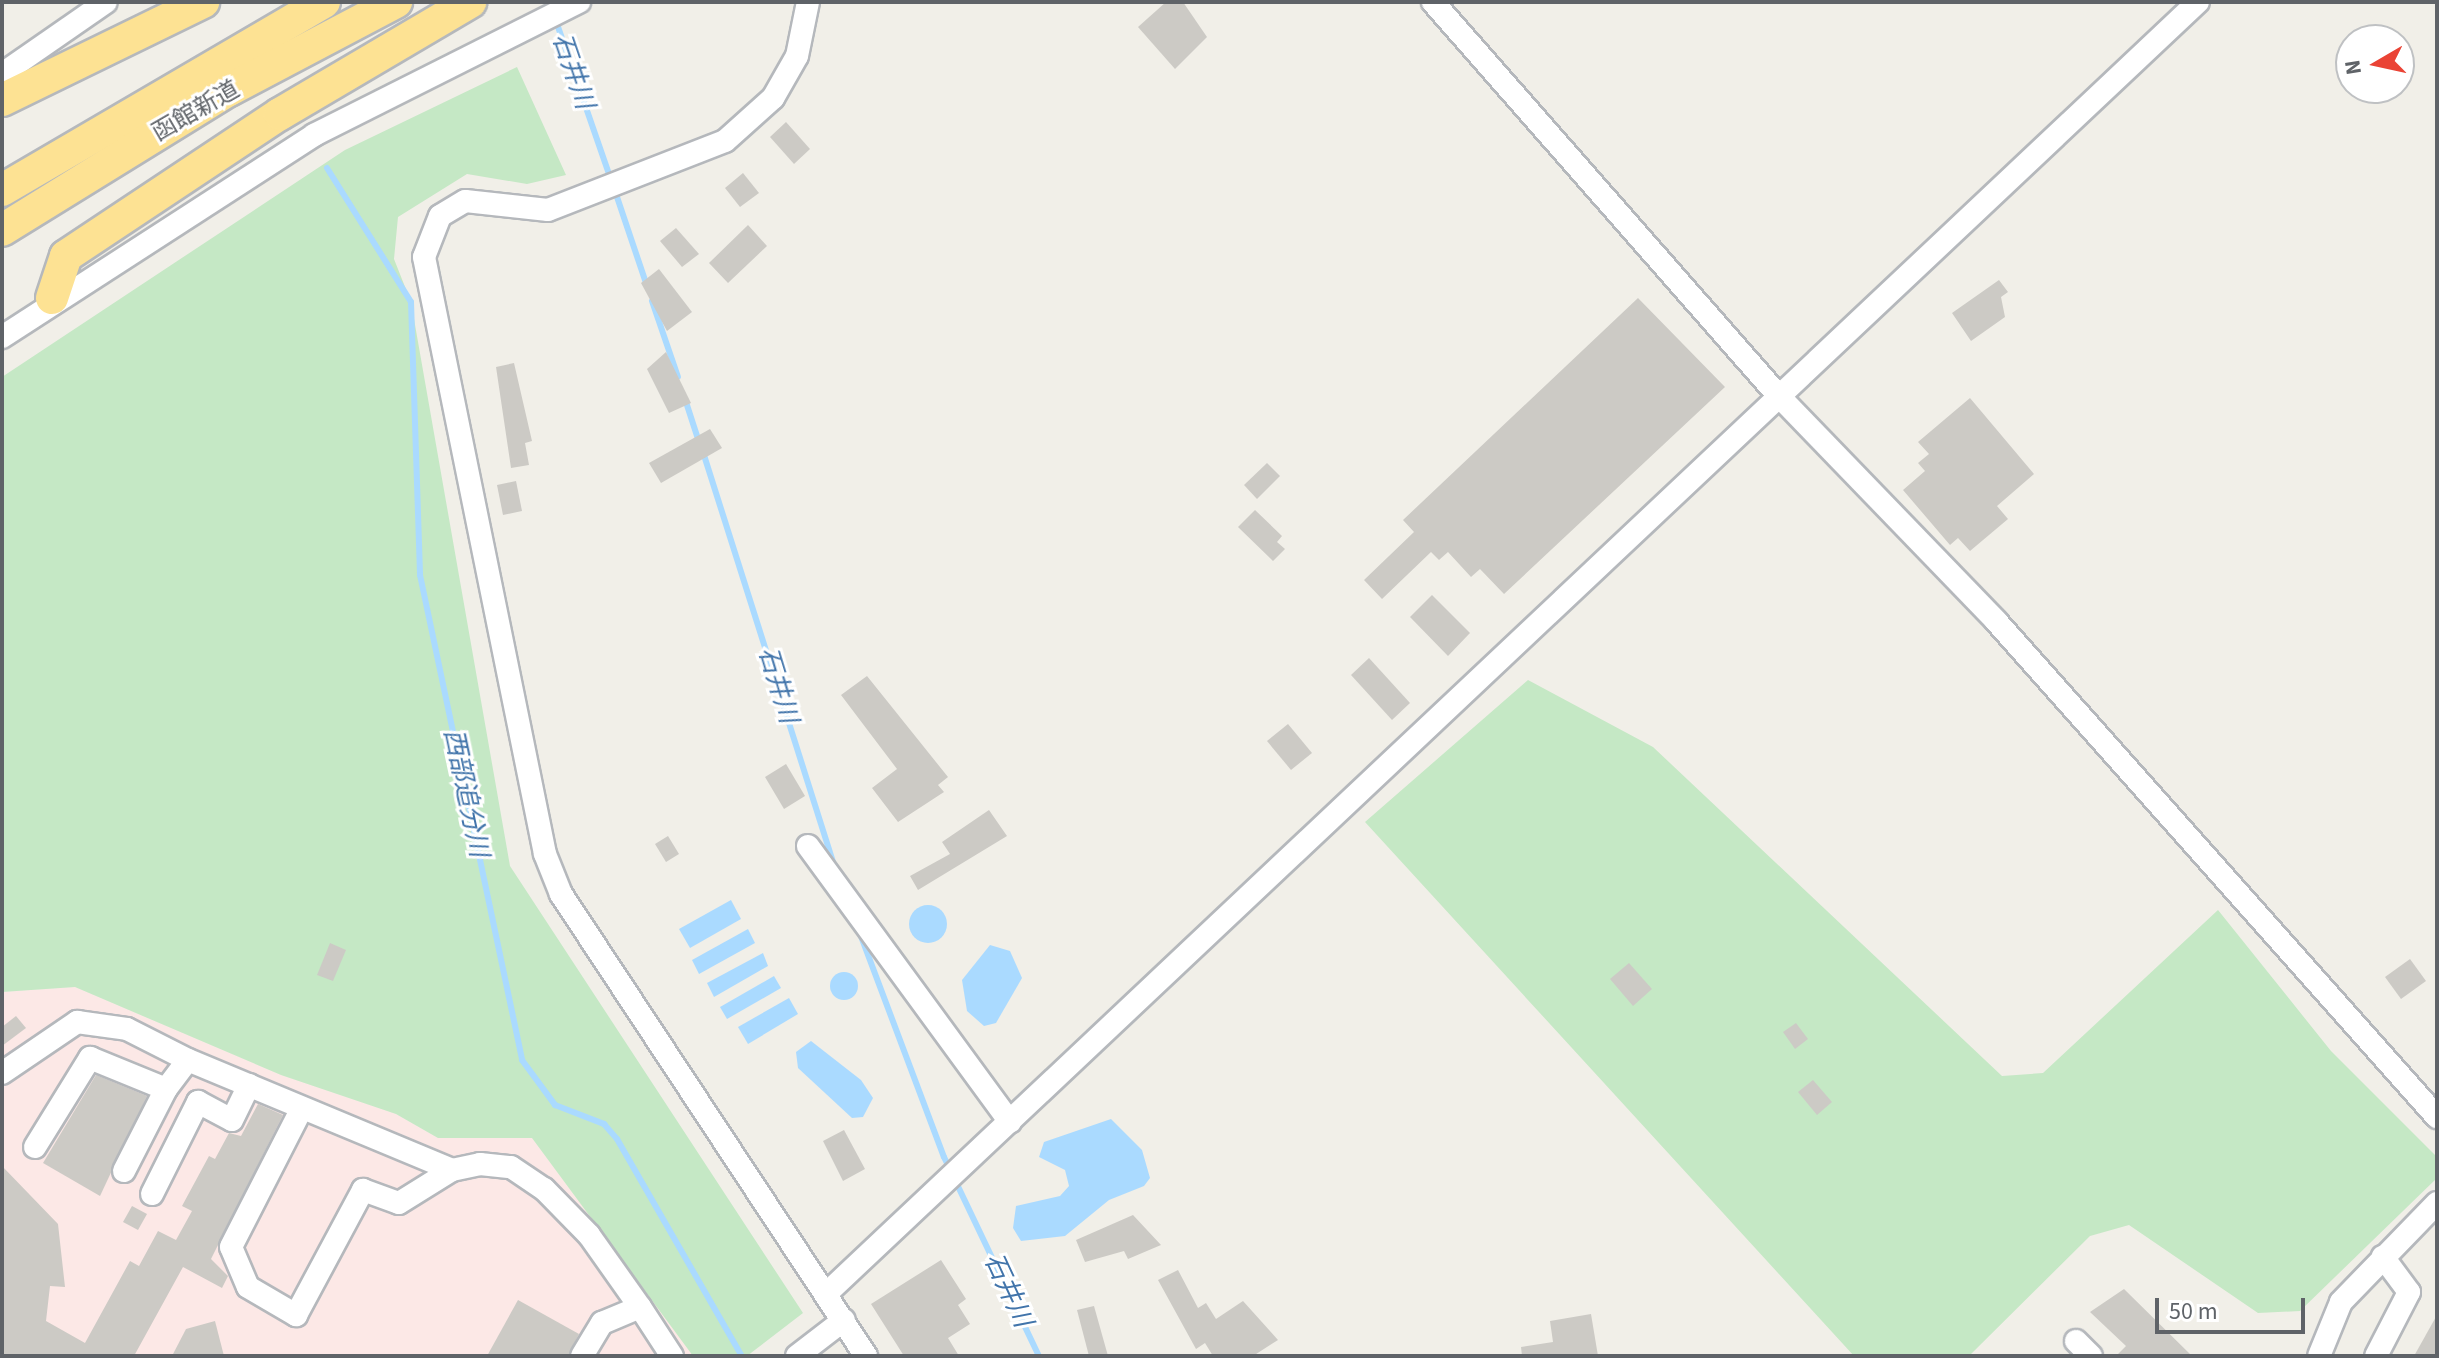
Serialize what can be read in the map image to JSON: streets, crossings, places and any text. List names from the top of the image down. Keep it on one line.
{"streets":{"highway":["函館新道"]},"water":["石井川","西部追分川"],"scale_bar":"50 m","north":"left"}
